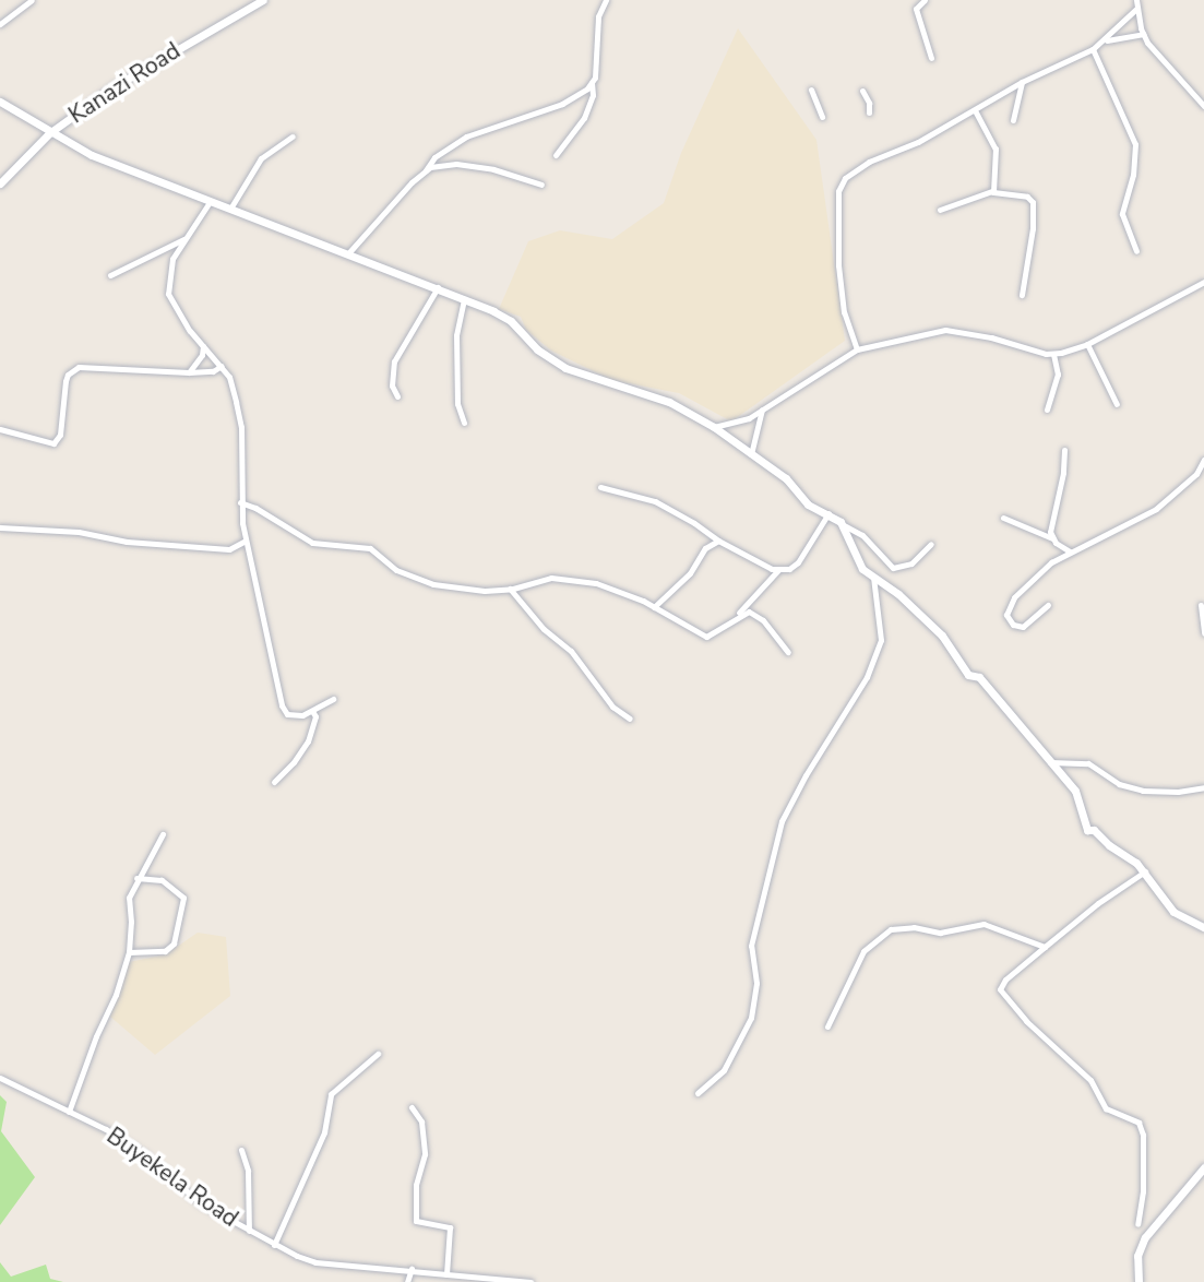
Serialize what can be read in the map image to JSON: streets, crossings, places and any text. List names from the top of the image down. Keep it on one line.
{"streets":{"street":["Kanazi Road","Buyekela Road"]}}
